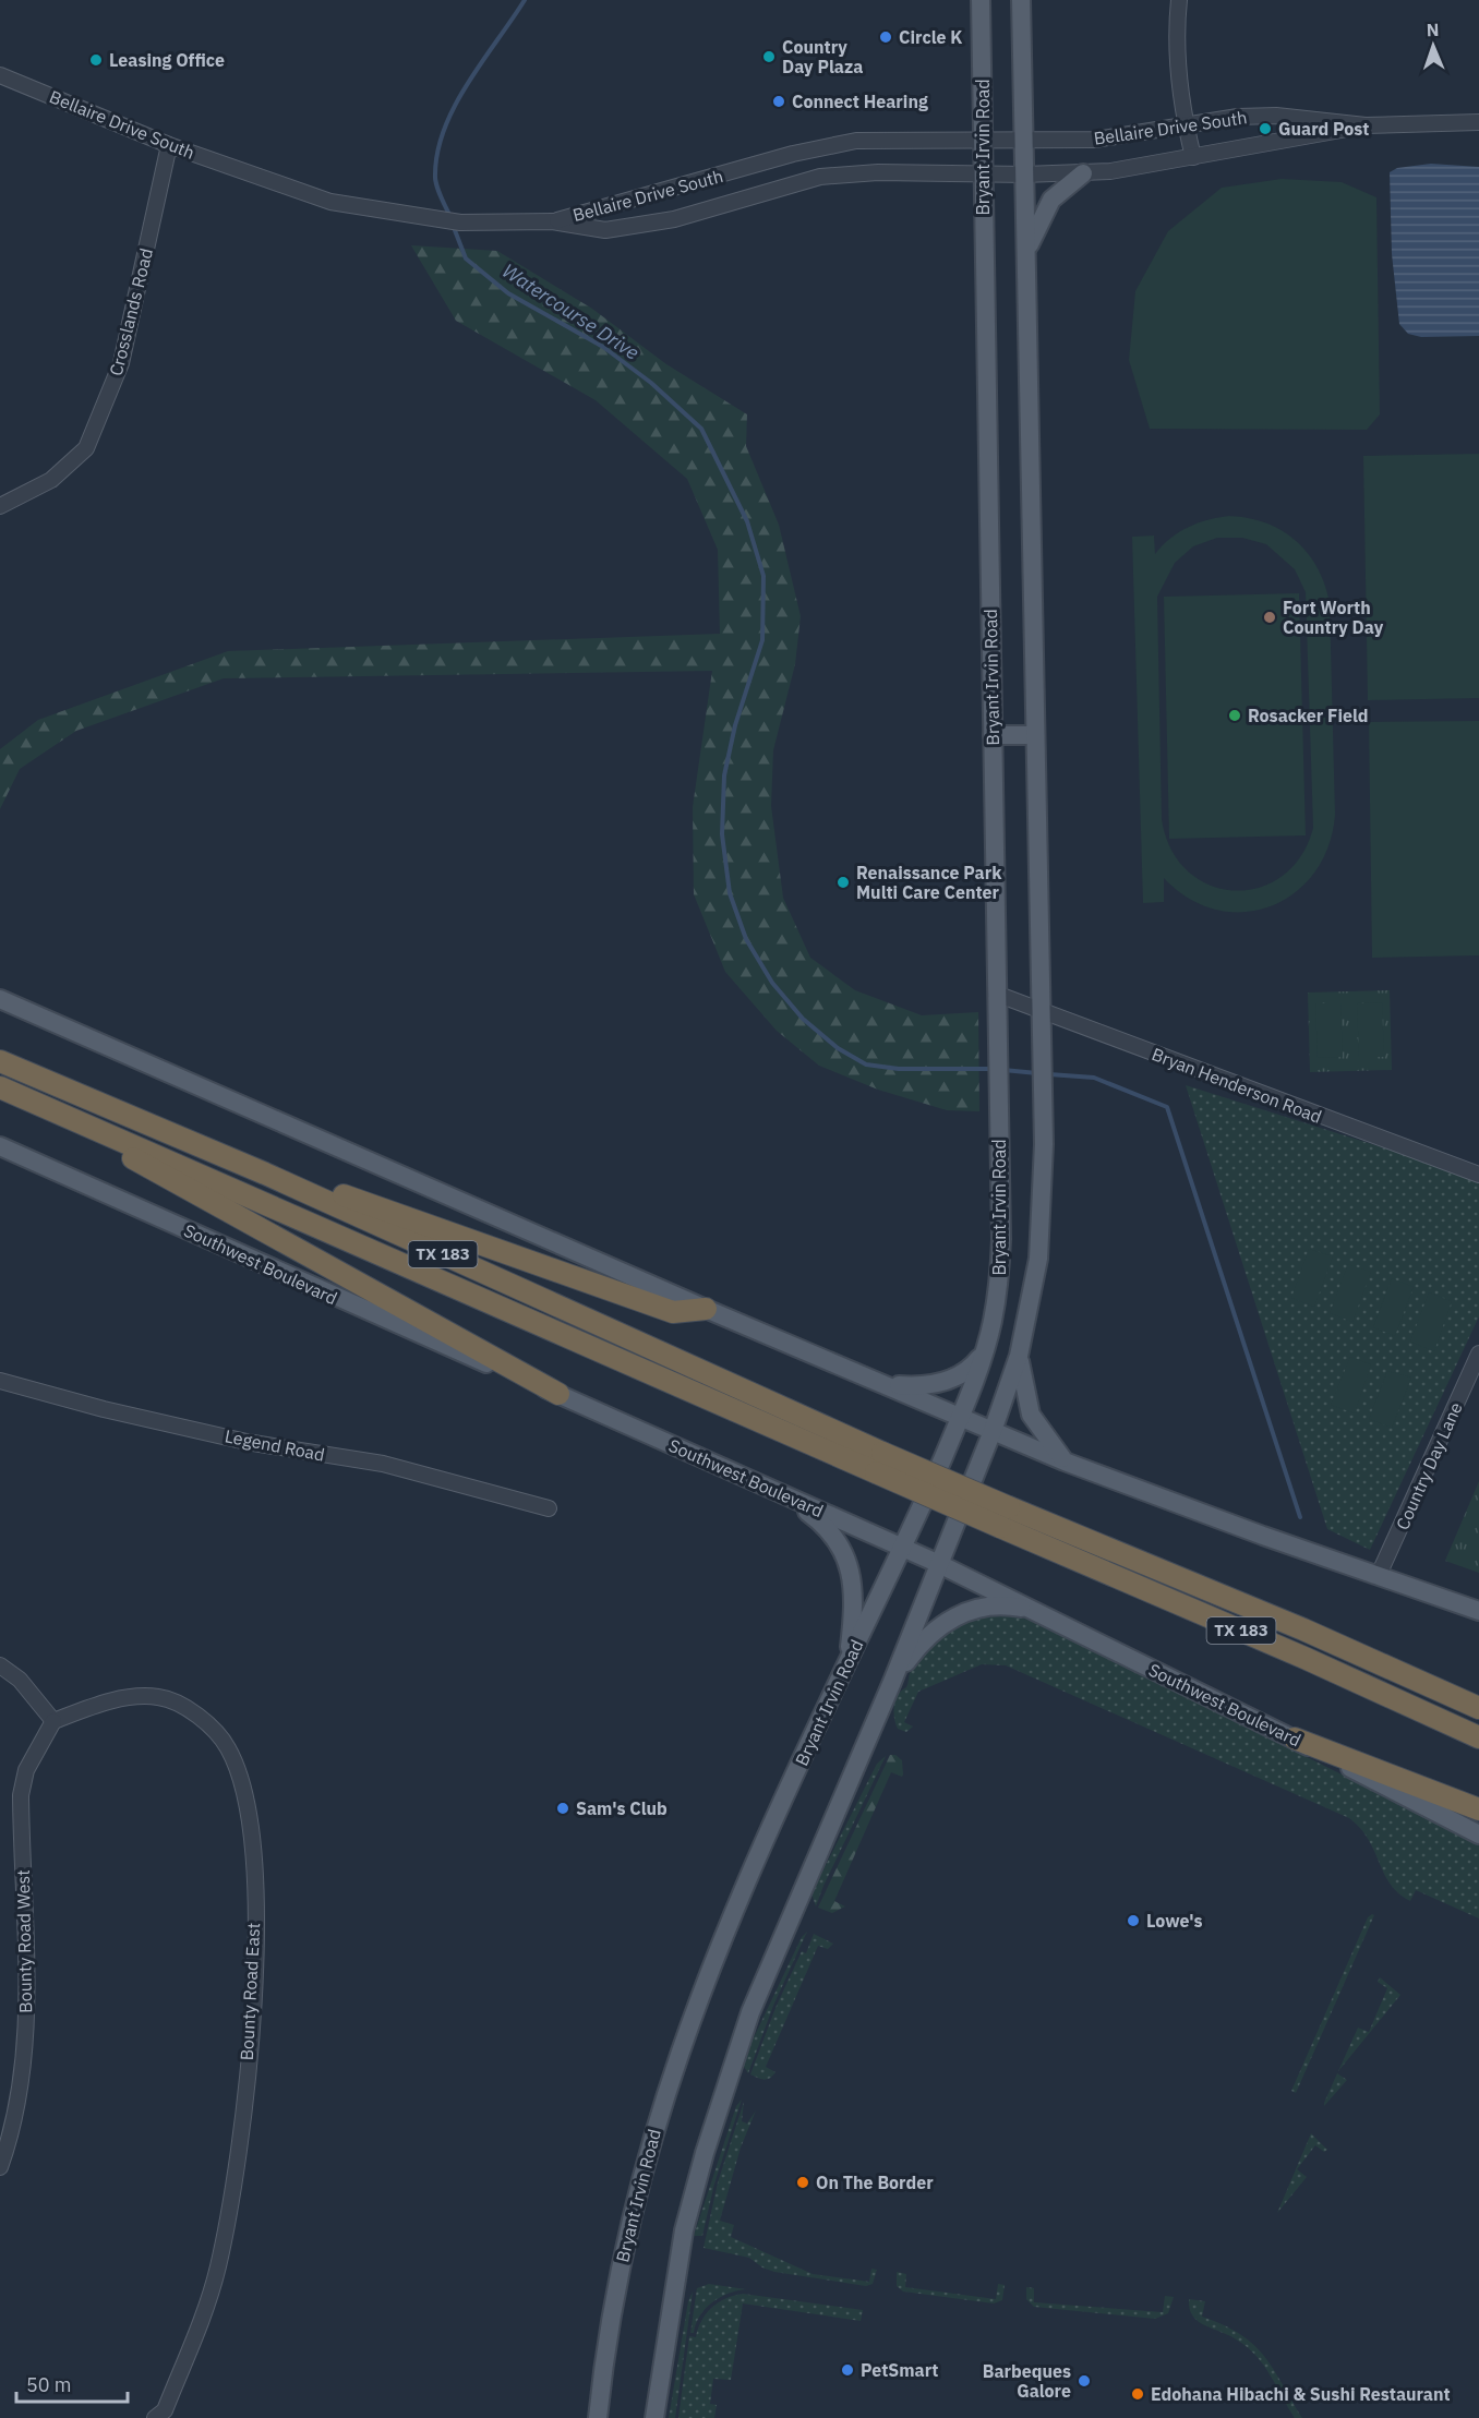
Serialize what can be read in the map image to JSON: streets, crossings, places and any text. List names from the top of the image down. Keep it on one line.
{"streets":{"highway":["TX 183"],"main road":["Bryant Irvin Road","Southwest Boulevard"],"street":["Bellaire Drive South","Crosslands Road","Bryan Henderson Road","Legend Road","Country Day Lane","Bounty Road West","Bounty Road East"]},"crossings":[["Bellaire Drive South","Bryant Irvin Road"],["Bellaire Drive South","Crosslands Road"],["Bryant Irvin Road","Bryan Henderson Road"],["Bryant Irvin Road","Southwest Boulevard"],["Bounty Road West","Bounty Road East"]],"water":["Watercourse Drive"],"places":["Circle K","Country Day Plaza","Leasing Office","Connect Hearing","Guard Post","Fort Worth Country Day","Rosacker Field","Renaissance Park Multi Care Center","Sam's Club","Lowe's","On The Border","PetSmart","Barbeques Galore","Edohana Hibachi & Sushi Restaurant"],"scale_bar":"50 m","north":"top"}
